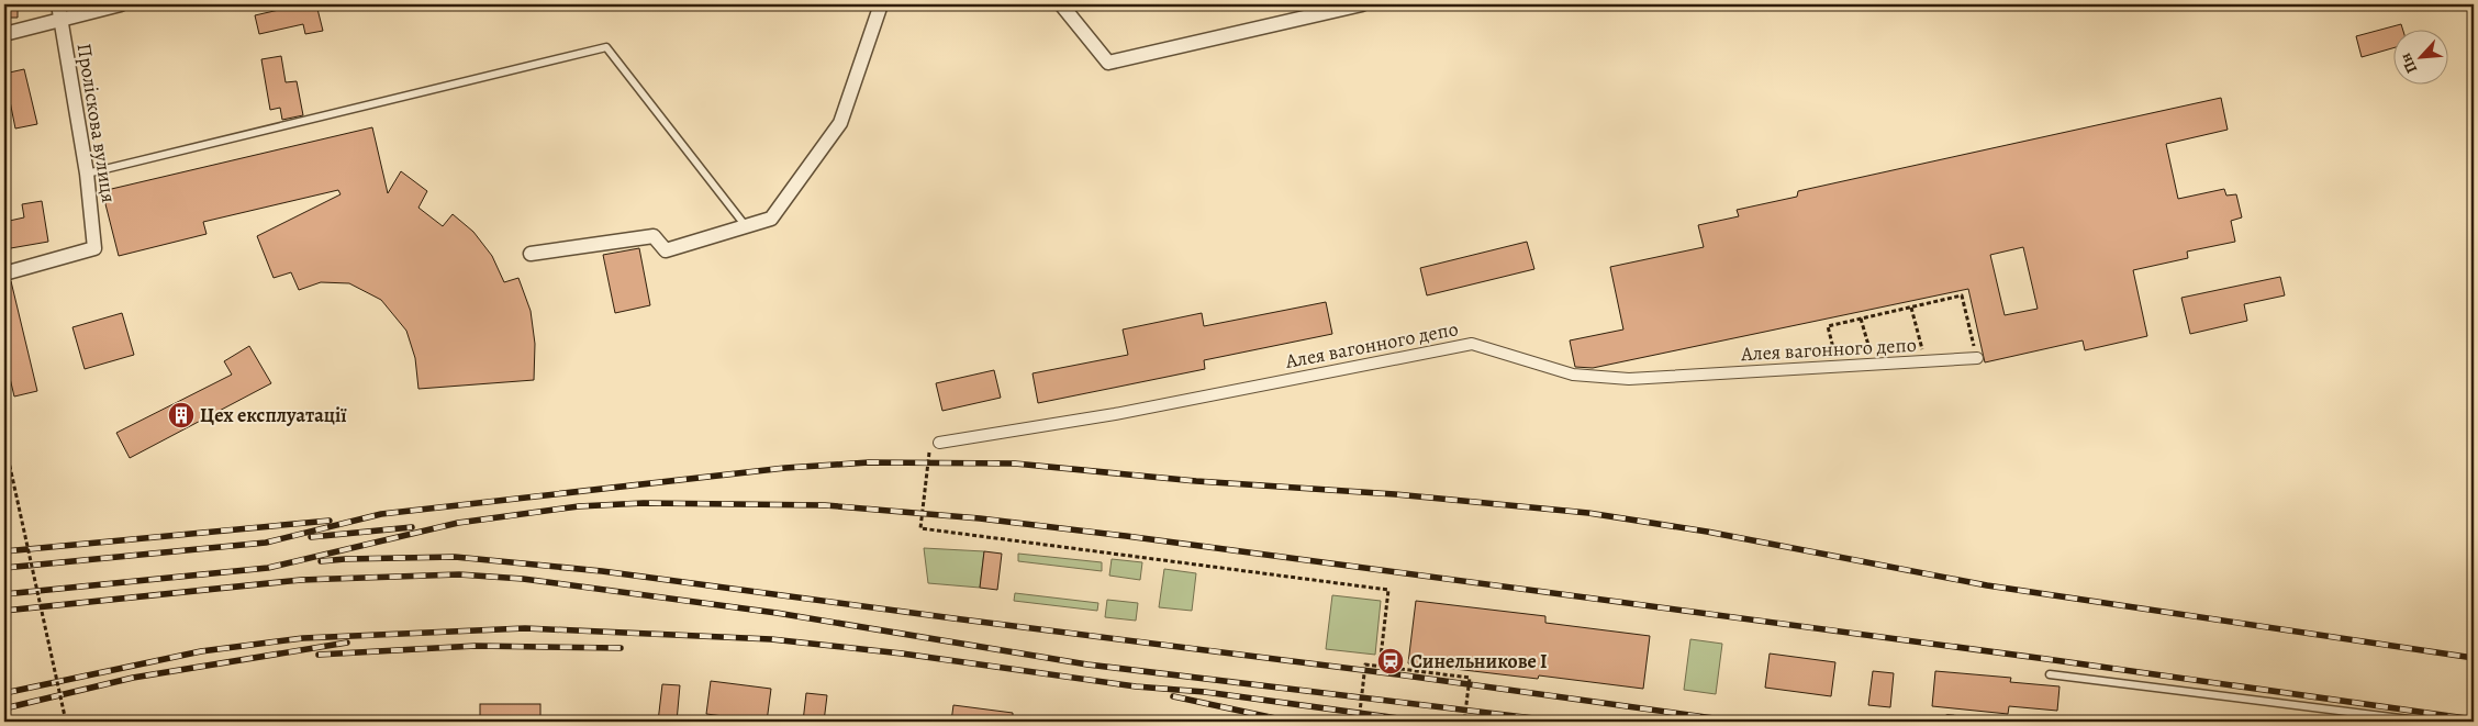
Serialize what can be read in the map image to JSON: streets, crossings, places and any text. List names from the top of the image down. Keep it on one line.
{"streets":{"street":["Проліскова вулиця","Алея вагонного депо"]},"places":{"building":["Цех експлуатації"],"station":["Синельникове І"]},"north":"bottom left"}
